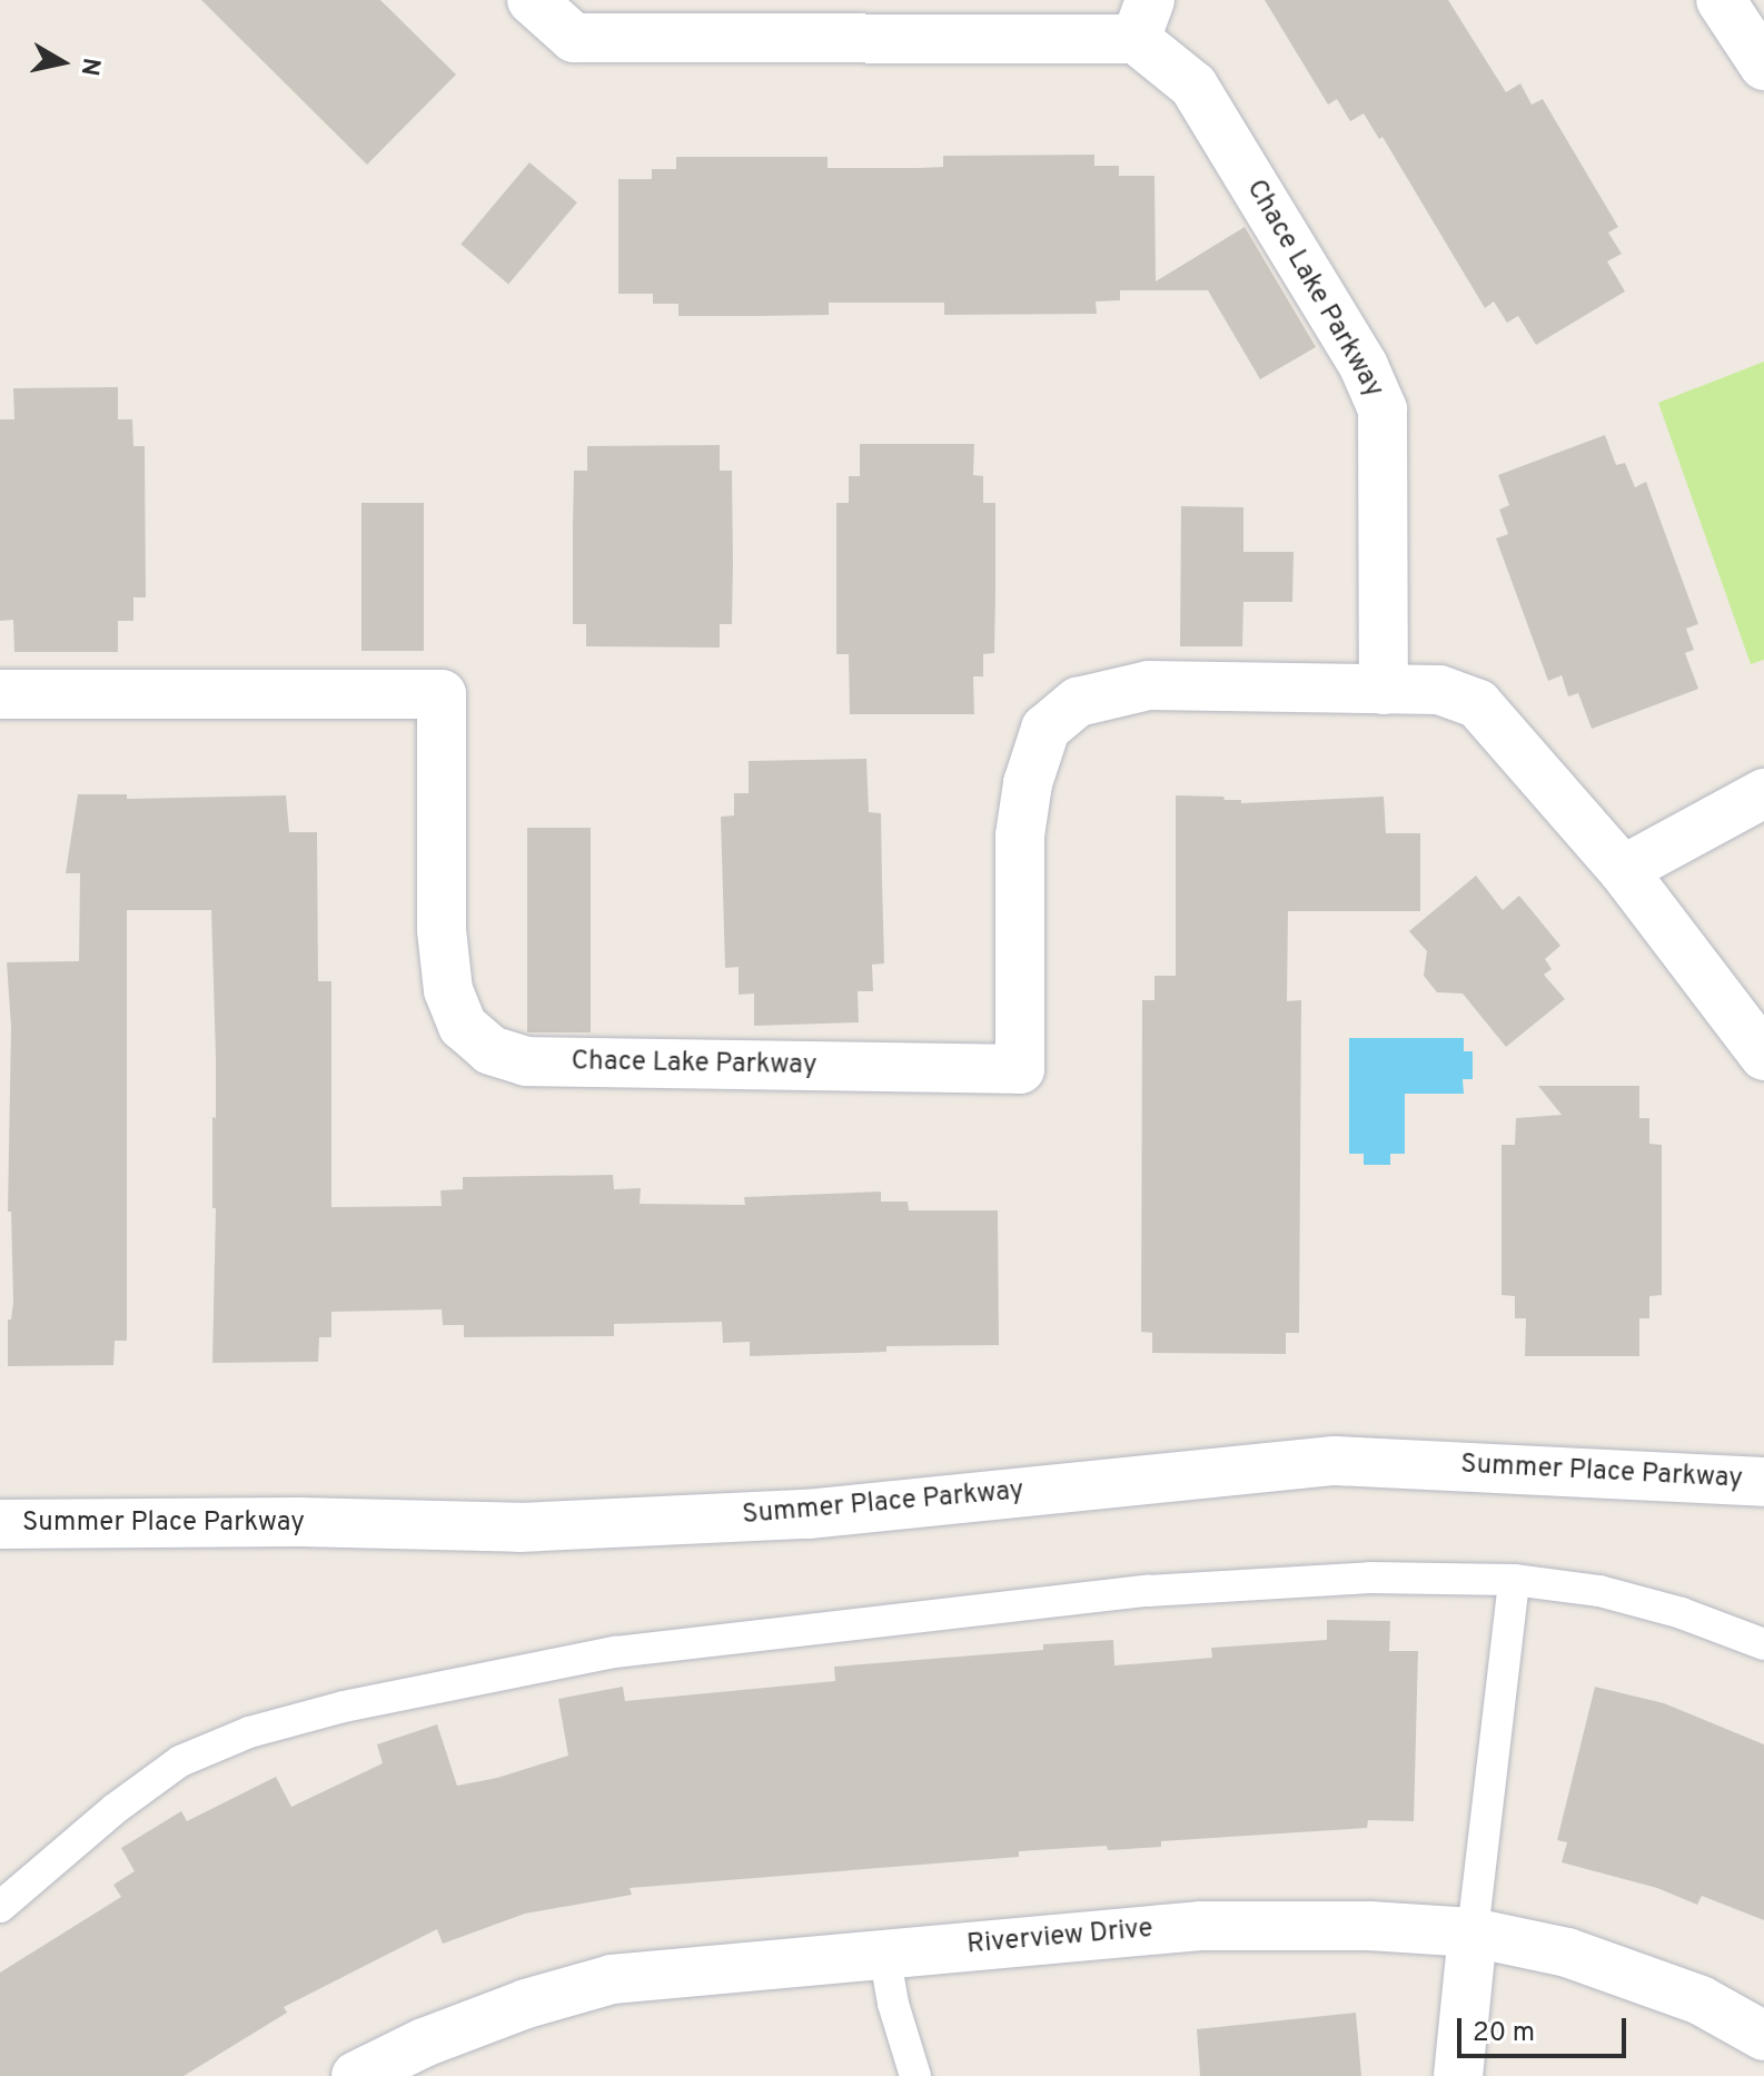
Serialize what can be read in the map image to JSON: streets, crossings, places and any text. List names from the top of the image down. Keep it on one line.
{"streets":{"street":["Chace Lake Parkway","Summer Place Parkway","Riverview Drive"]},"scale_bar":"20 m","north":"right"}
